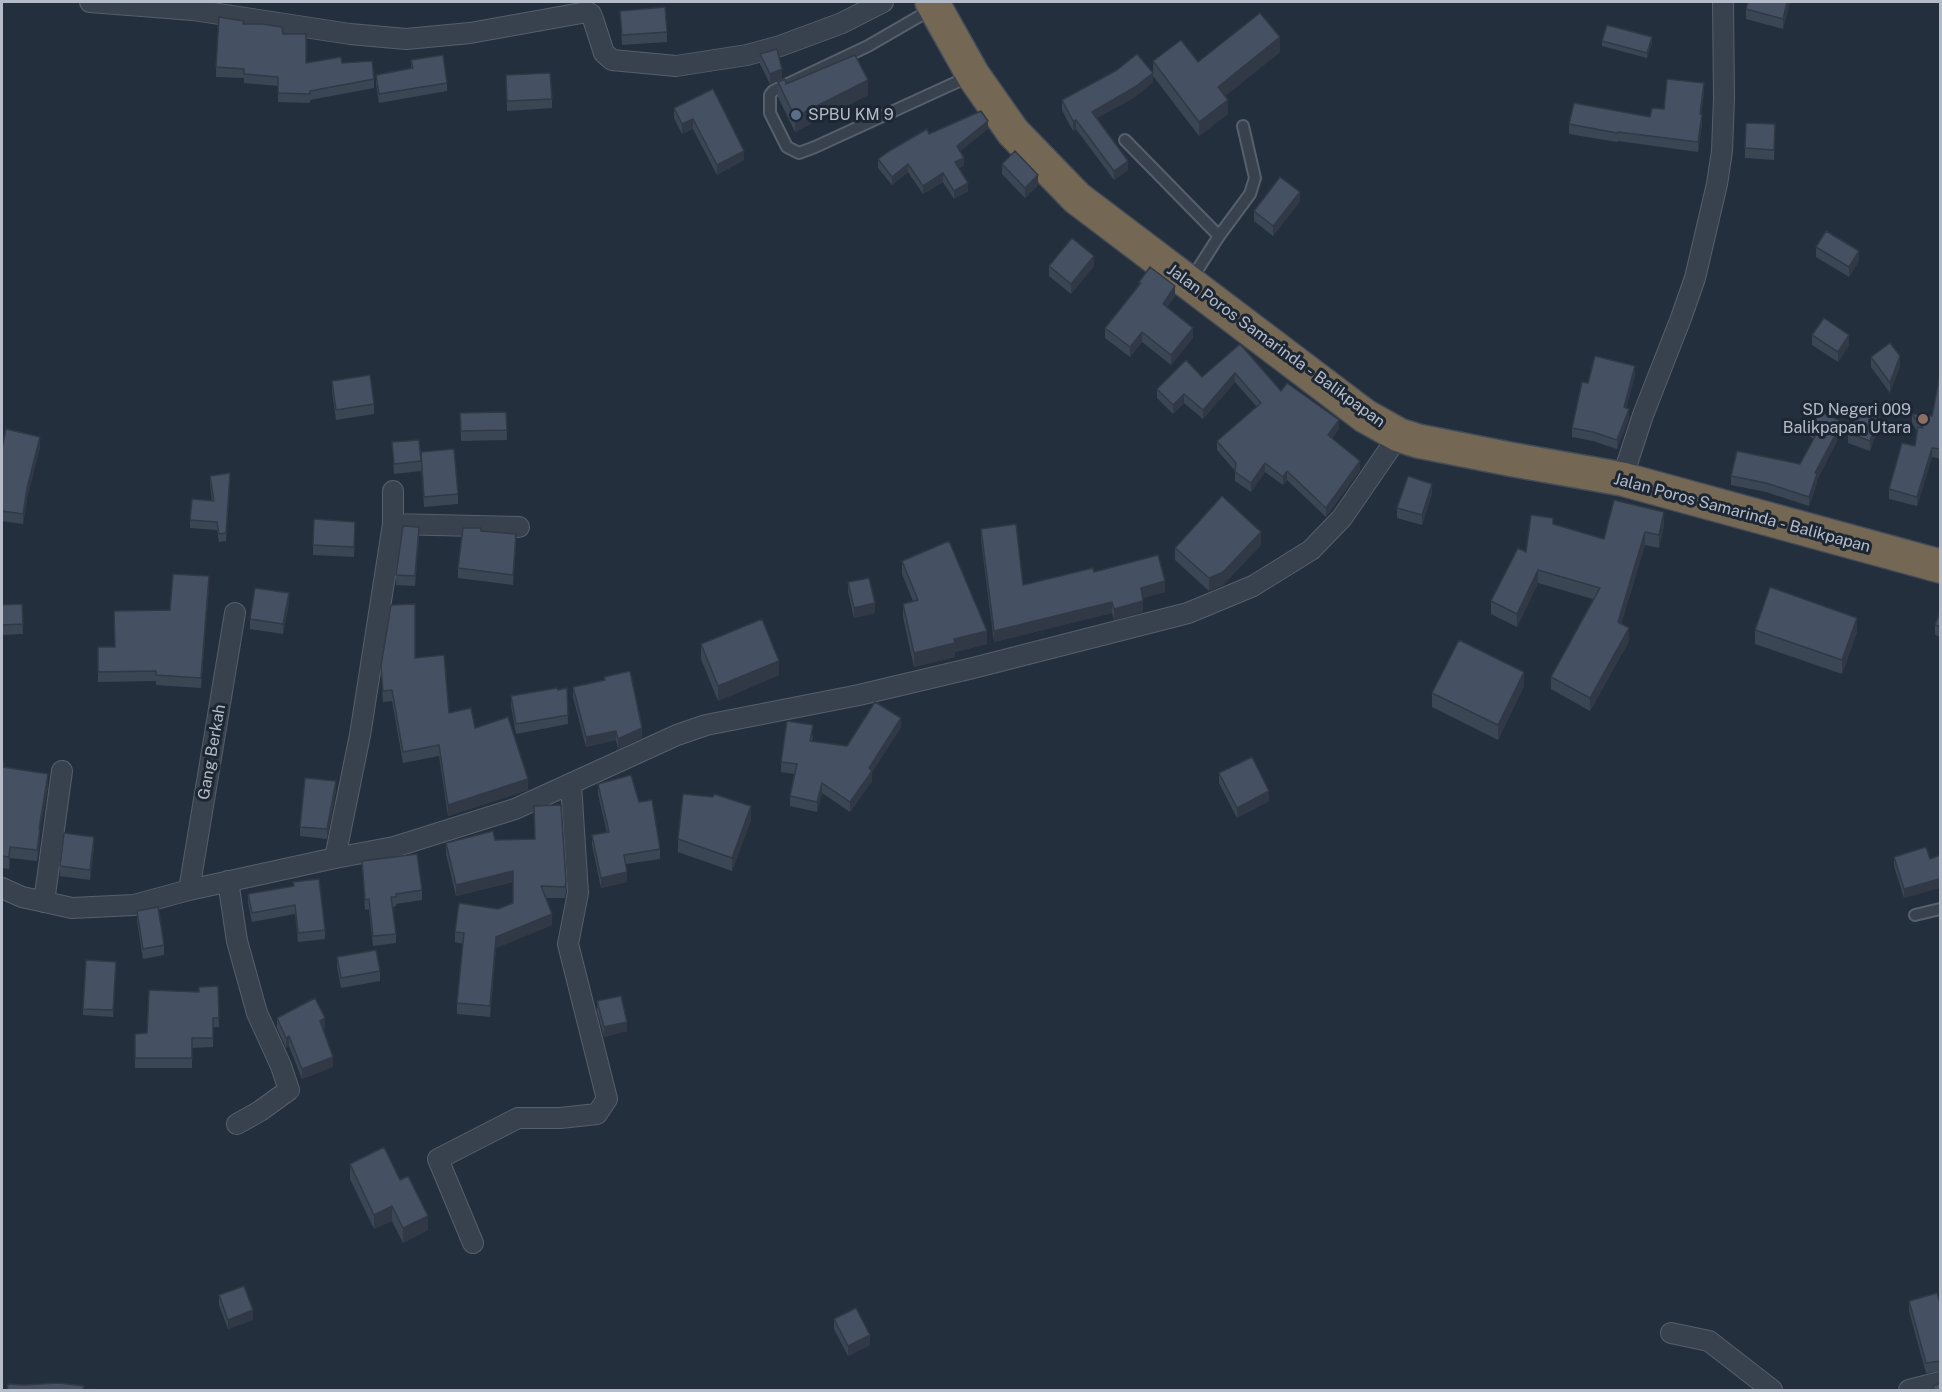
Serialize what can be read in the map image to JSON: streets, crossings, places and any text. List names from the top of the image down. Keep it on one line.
{"streets":{"highway":["Jalan Poros Samarinda - Balikpapan"],"street":["Gang Berkah"]},"places":["SPBU KM 9","SD Negeri 009 Balikpapan Utara"]}
